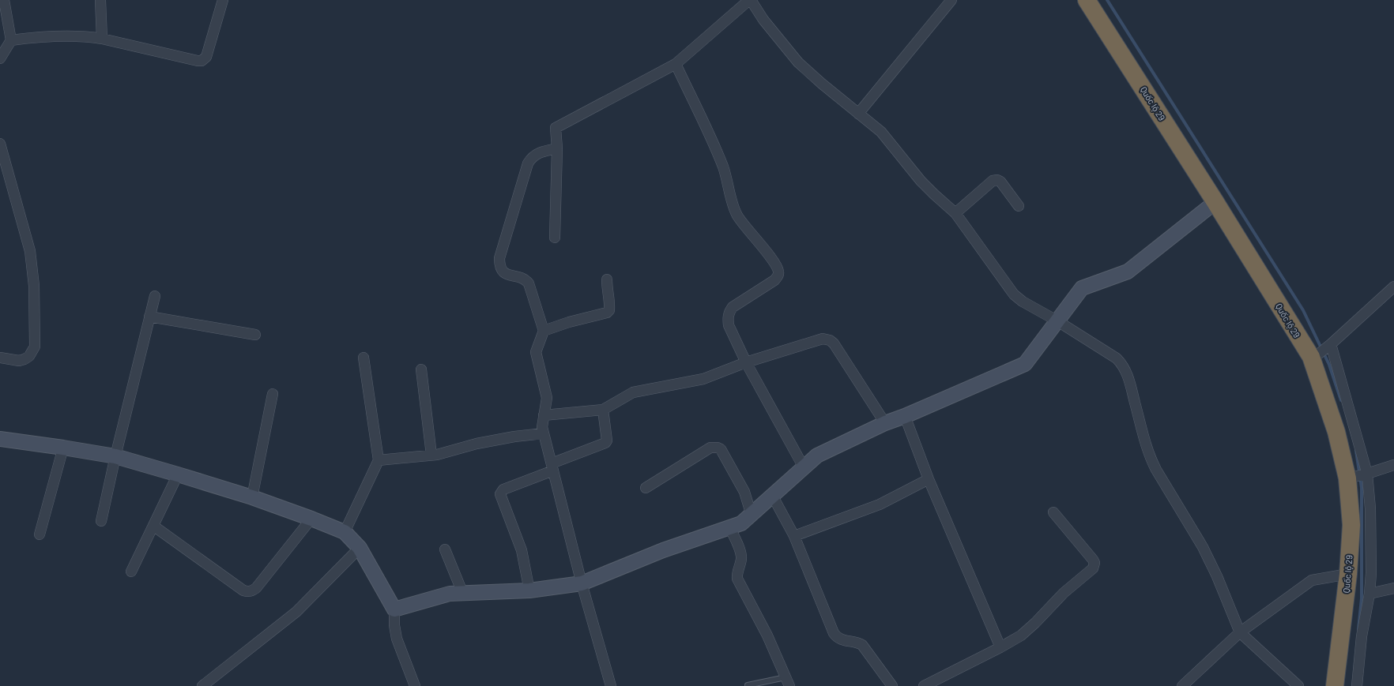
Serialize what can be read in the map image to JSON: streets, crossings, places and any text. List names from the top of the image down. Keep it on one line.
{"streets":{"highway":["Quốc lộ 29"]}}
